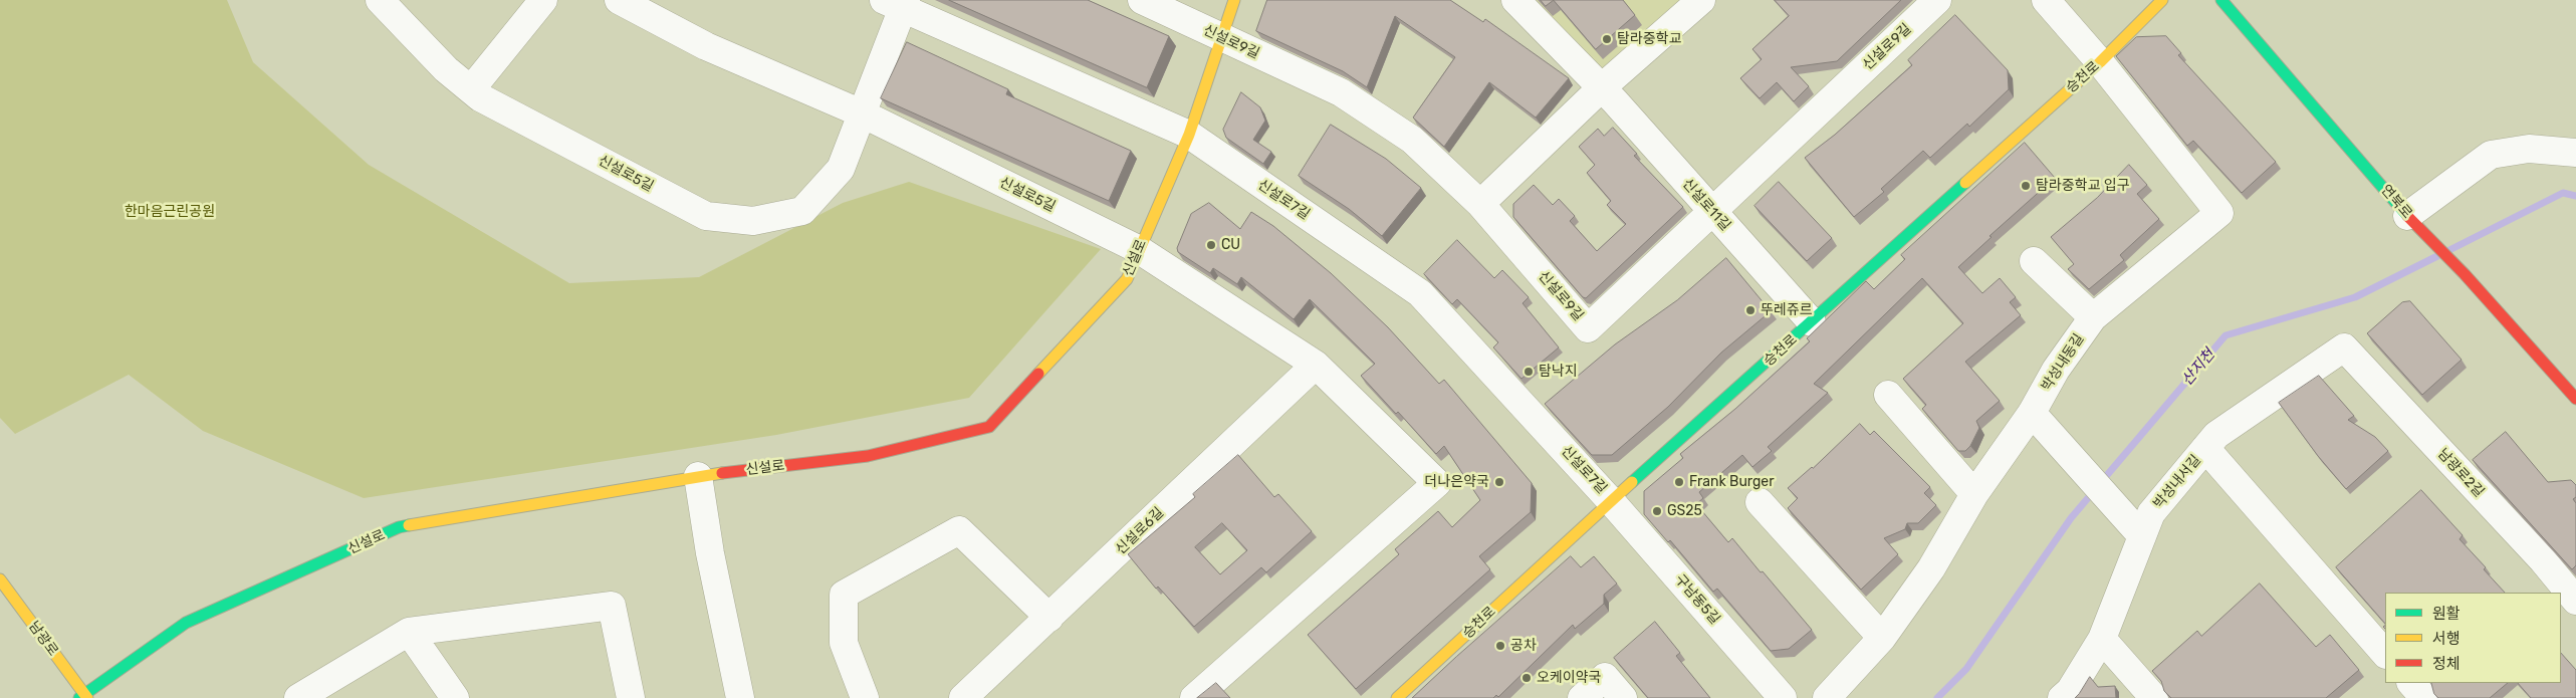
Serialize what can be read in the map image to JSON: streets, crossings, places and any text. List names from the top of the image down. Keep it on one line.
{"streets":{"main road":["승천로","연북로","신설로","남광로"],"street":["신설로9길","신설로5길","신설로7길","신설로11길","박성내동길","남광로2길","박성내서길","신설로6길","구남동5길"]},"crossings":[["신설로9길","신설로11길"],["신설로9길","신설로"],["승천로","신설로7길"],["승천로","신설로11길"],["승천로","박성내동길"],["승천로","구남동5길"],["신설로5길","신설로"],["신설로5길","신설로6길"],["신설로7길","신설로"],["신설로7길","구남동5길"],["신설로","남광로"],["남광로2길","박성내서길"]],"water":["산지천"],"parks":["한마음근린공원"],"places":["탐라중학교","탐라중학교 입구","CU","뚜레쥬르","탐낙지","더나은약국","Frank Burger","GS25","공차","오케이약국"],"legend":["원활","서행","정체"]}
